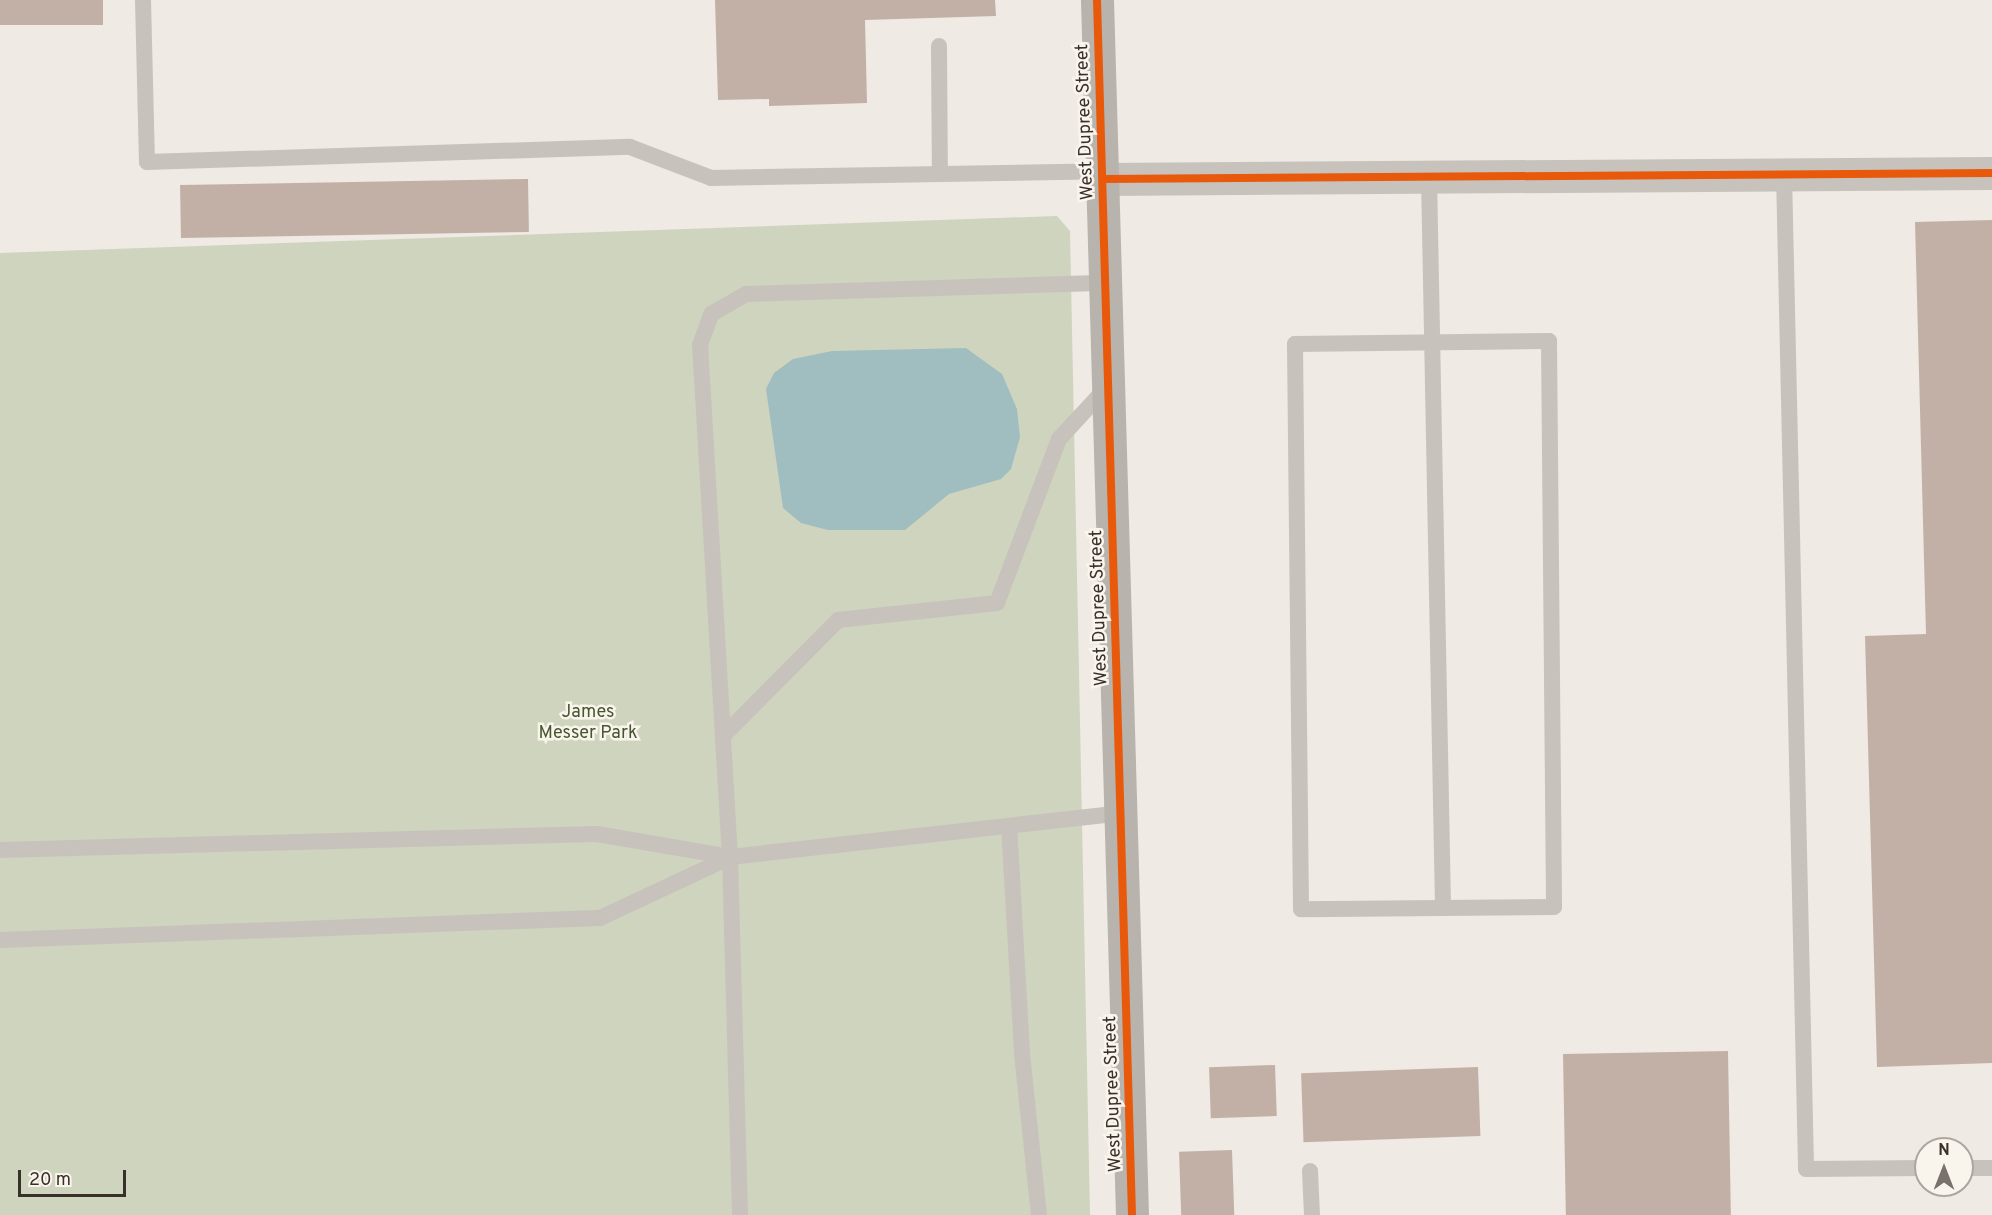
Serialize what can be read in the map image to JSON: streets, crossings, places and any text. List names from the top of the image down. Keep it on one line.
{"streets":{"street":["West Dupree Street"]},"parks":["James Messer Park"],"scale_bar":"20 m","north":"top"}
